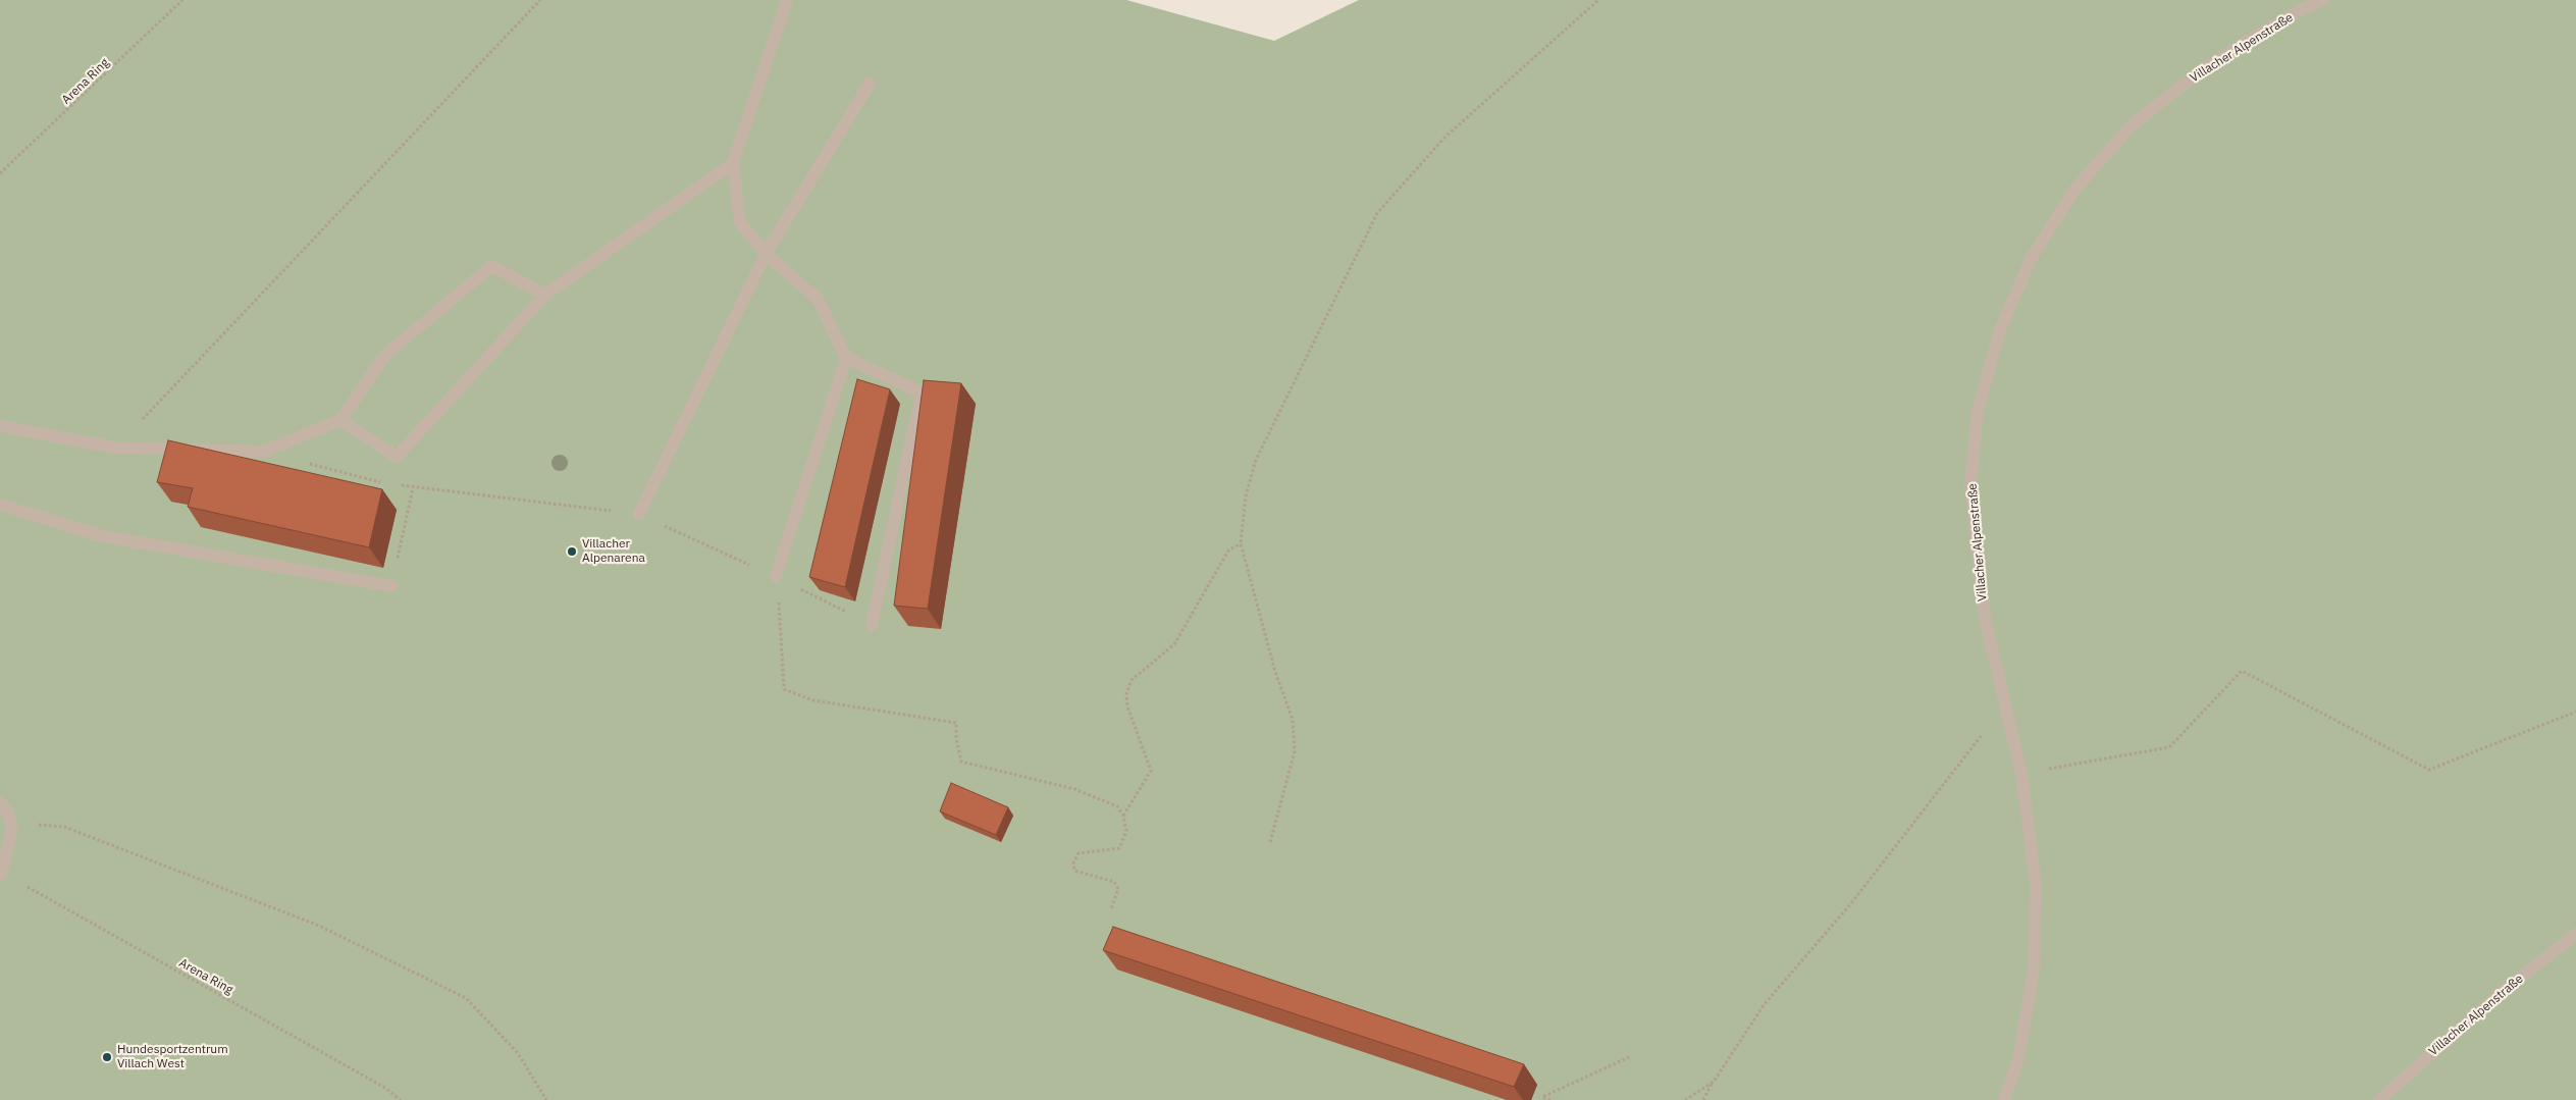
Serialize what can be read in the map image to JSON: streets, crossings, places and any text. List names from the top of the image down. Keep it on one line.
{"streets":{"street":["Villacher Alpenstraße"],"path":["Arena Ring"]},"places":["Villacher Alpenarena","Hundesportzentrum Villach West"]}
